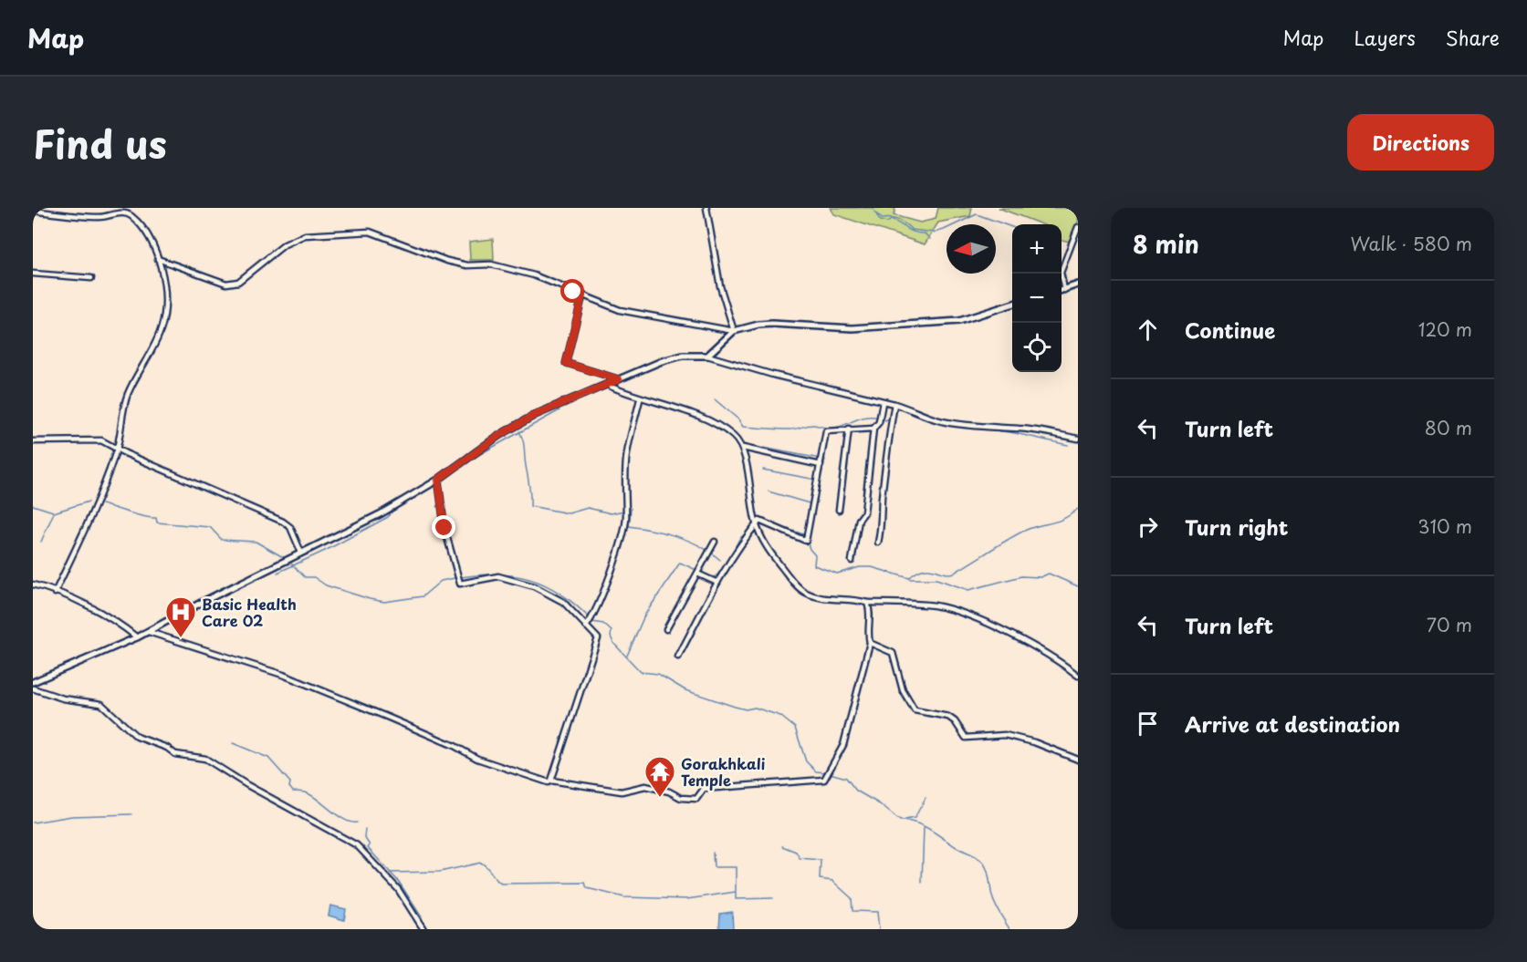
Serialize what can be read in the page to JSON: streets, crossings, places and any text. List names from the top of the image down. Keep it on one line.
{"places":{"hospital":["Basic Health Care 02"],"temple":["Gorakhkali Temple"]},"north":"left","page":{"header":"Map","nav":["Map","Layers","Share"],"title":"Find us","buttons":"Directions","heading":["8 min","Walk · 580 m"],"map_buttons":["+","−"],"list":[["Continue","120 m"],["Turn left","80 m"],["Turn right","310 m"],["Turn left","70 m"],"Arrive at destination"]}}
